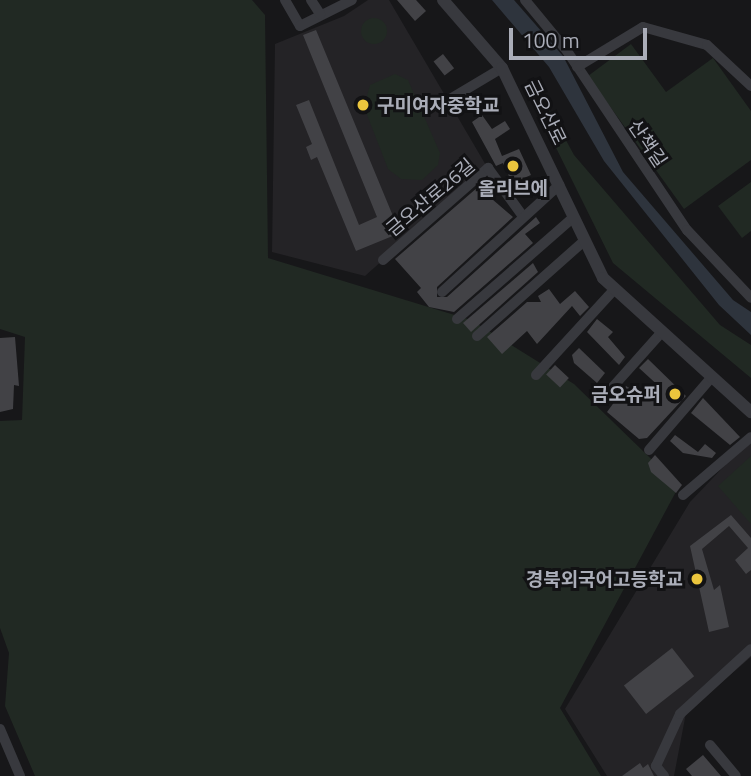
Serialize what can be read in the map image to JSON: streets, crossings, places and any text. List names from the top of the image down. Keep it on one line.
{"streets":{"street":["금오산로","산책길","금오산로26길"]},"places":["구미여자중학교","올리브에","금오슈퍼","경북외국어고등학교"],"scale_bar":"100 m"}
